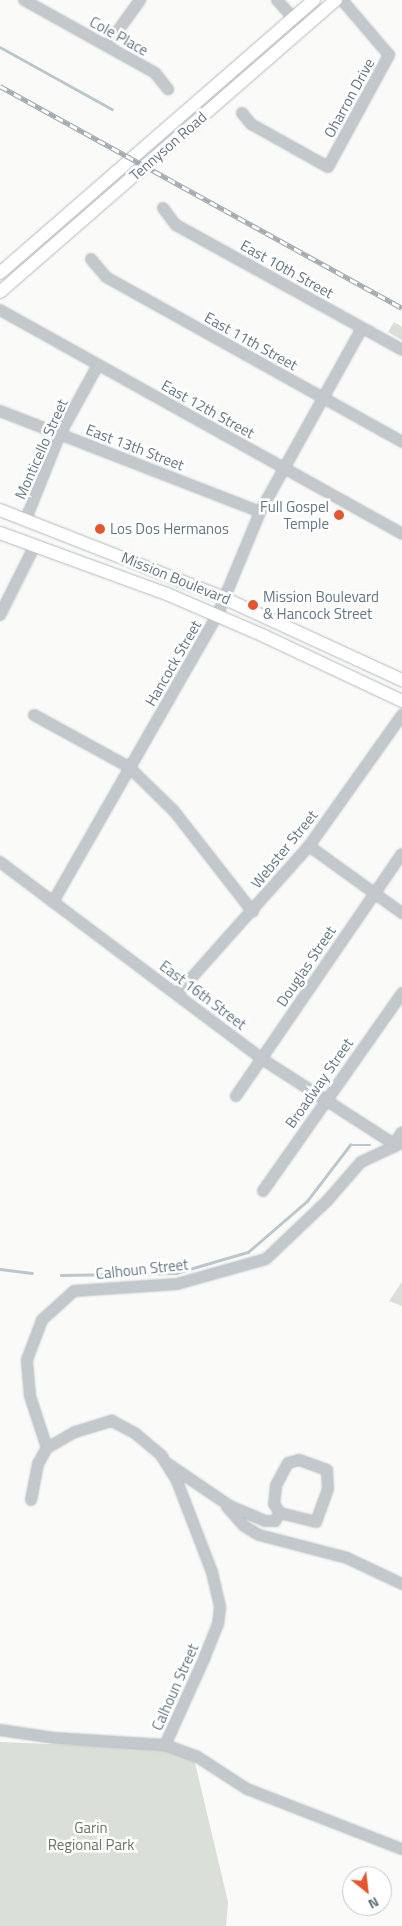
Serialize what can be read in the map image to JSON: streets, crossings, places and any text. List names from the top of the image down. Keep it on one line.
{"streets":{"main road":["Tennyson Road","Mission Boulevard"],"street":["Cole Place","Oharron Drive","East 10th Street","East 11th Street","East 12th Street","East 13th Street","Monticello Street","Hancock Street","Webster Street","Douglas Street","East 16th Street","Broadway Street","Calhoun Street"]},"crossings":[["East 10th Street","Hancock Street"],["East 11th Street","Hancock Street"],["East 12th Street","Monticello Street"],["East 12th Street","Hancock Street"],["East 13th Street","Monticello Street"],["East 13th Street","Hancock Street"],["Monticello Street","Mission Boulevard"],["Mission Boulevard","Hancock Street"],["Hancock Street","East 16th Street"],["Webster Street","East 16th Street"],["Douglas Street","East 16th Street"],["East 16th Street","Broadway Street"],["East 16th Street","Calhoun Street"]],"parks":["Garin Regional Park"],"places":["Full Gospel Temple","Los Dos Hermanos","Mission Boulevard & Hancock Street"],"north":"bottom right"}
